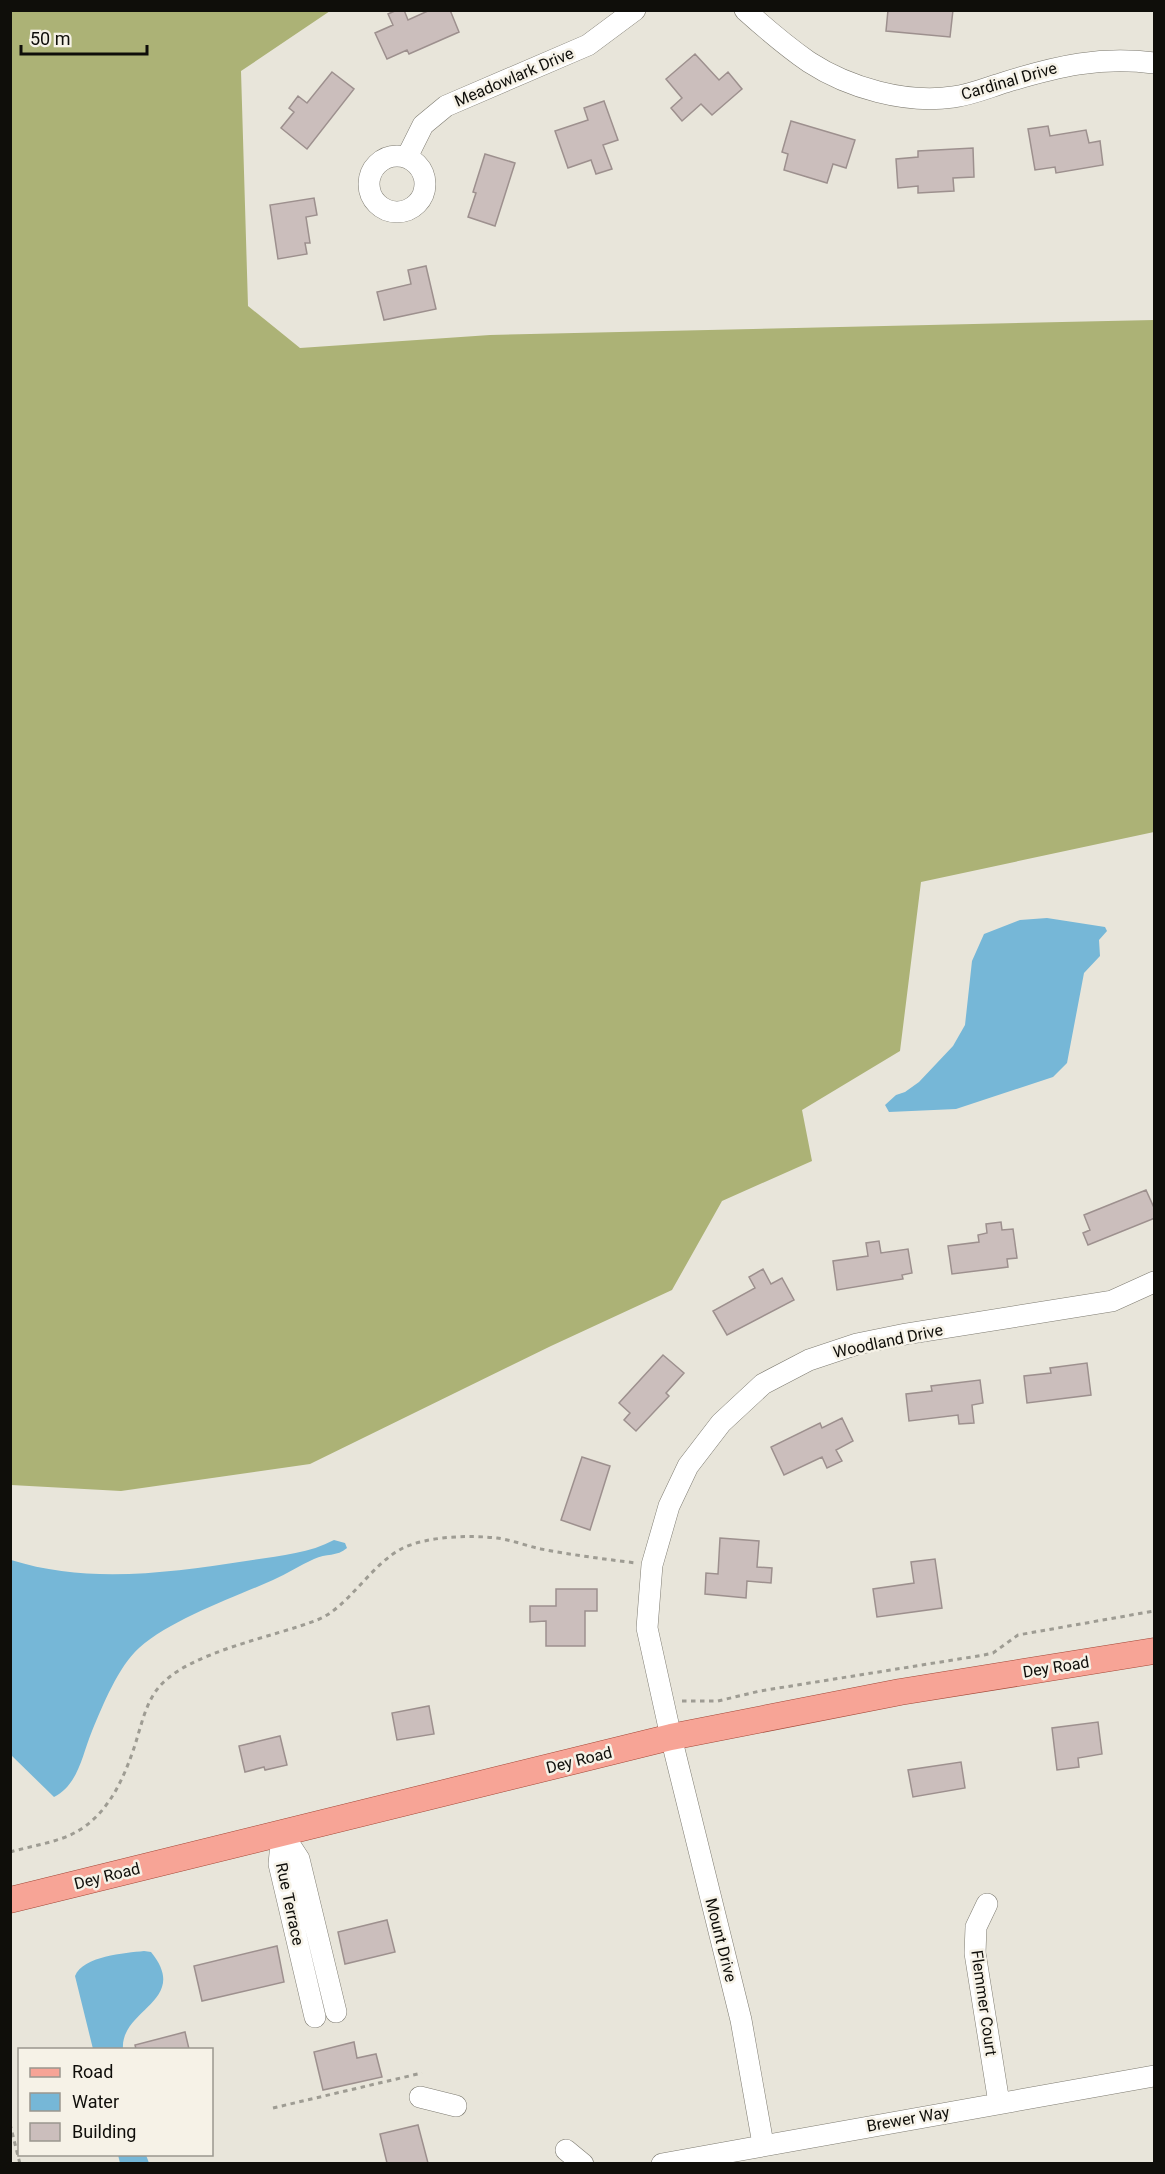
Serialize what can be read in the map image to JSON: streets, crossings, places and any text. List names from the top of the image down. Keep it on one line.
{"streets":{"main road":["Dey Road"],"street":["Meadowlark Drive","Cardinal Drive","Woodland Drive","Rue Terrace","Mount Drive","Flemmer Court","Brewer Way"]},"crossings":[["Woodland Drive","Dey Road"],["Woodland Drive","Mount Drive"],["Dey Road","Rue Terrace"],["Dey Road","Mount Drive"],["Mount Drive","Brewer Way"],["Flemmer Court","Brewer Way"]],"legend":["Road","Water","Building"],"scale_bar":"50 m"}
